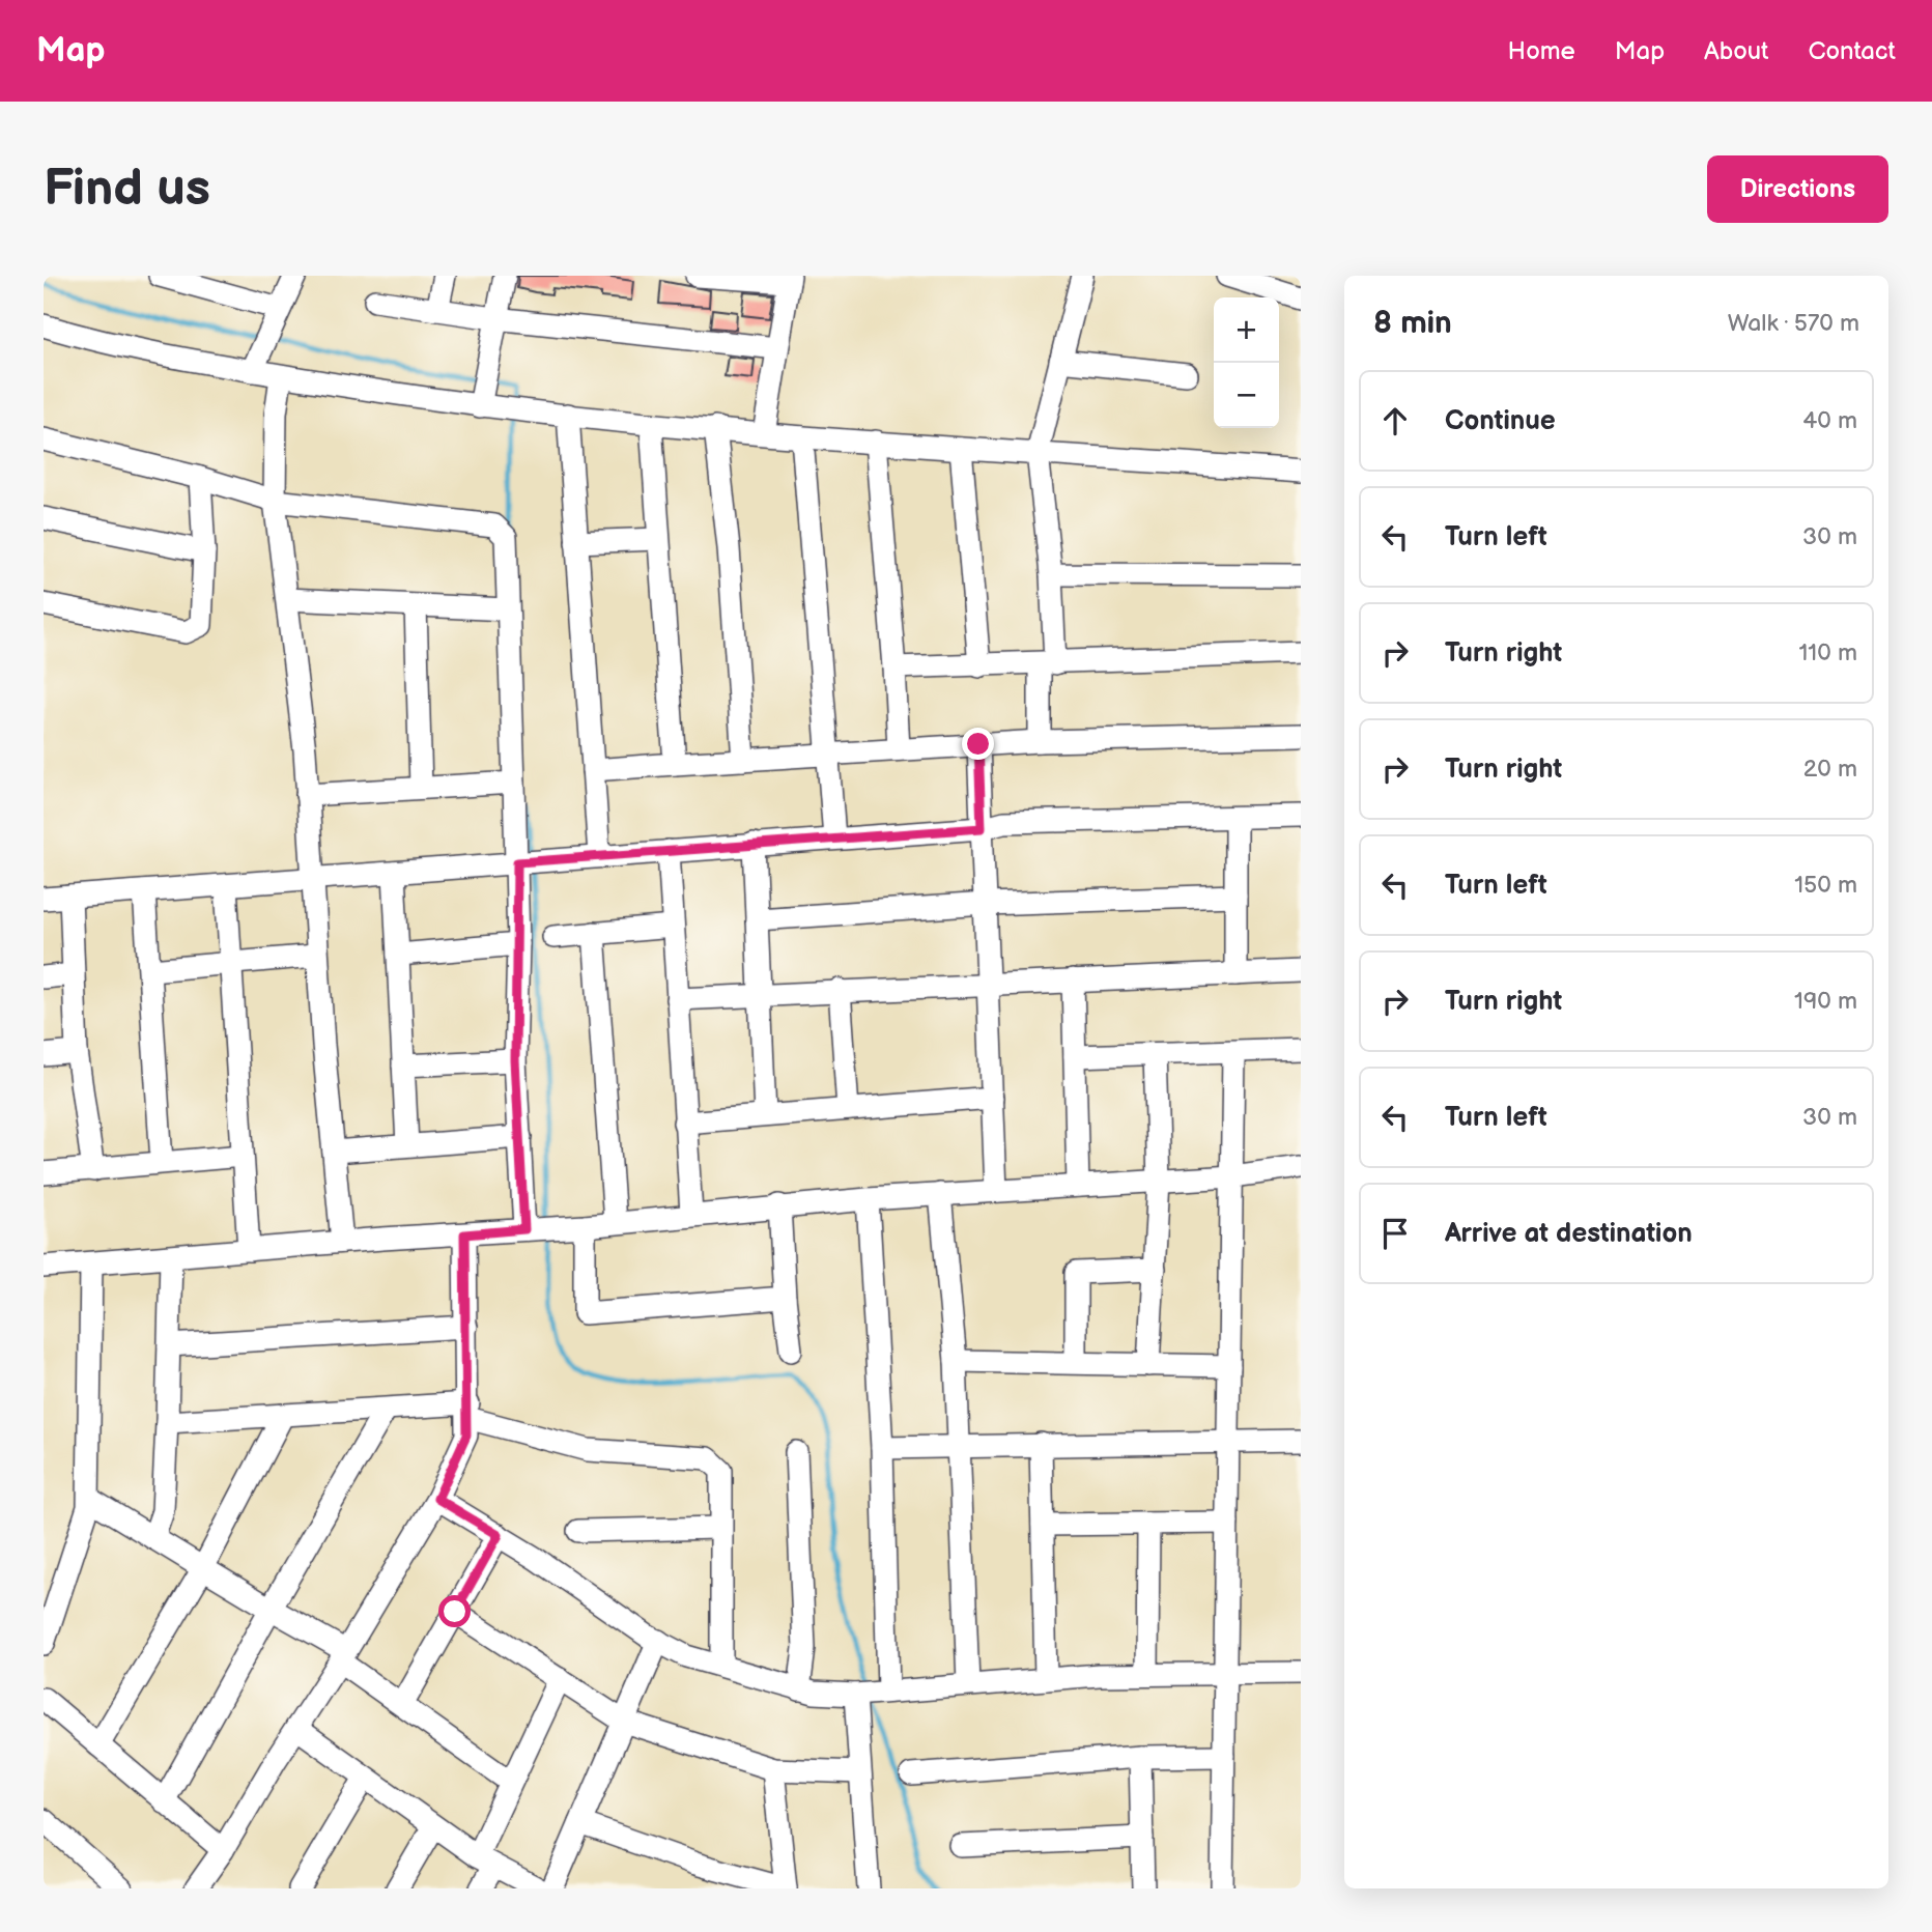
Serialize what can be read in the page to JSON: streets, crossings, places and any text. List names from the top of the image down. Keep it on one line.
{"page":{"header":"Map","nav":["Home","Map","About","Contact"],"buttons":"Directions","title":"Find us","heading":["8 min","Walk · 570 m"],"map_buttons":["+","−"],"list":[["Continue","40 m"],["Turn left","30 m"],["Turn right","110 m"],["Turn right","20 m"],["Turn left","150 m"],["Turn right","190 m"],["Turn left","30 m"],"Arrive at destination"]}}
